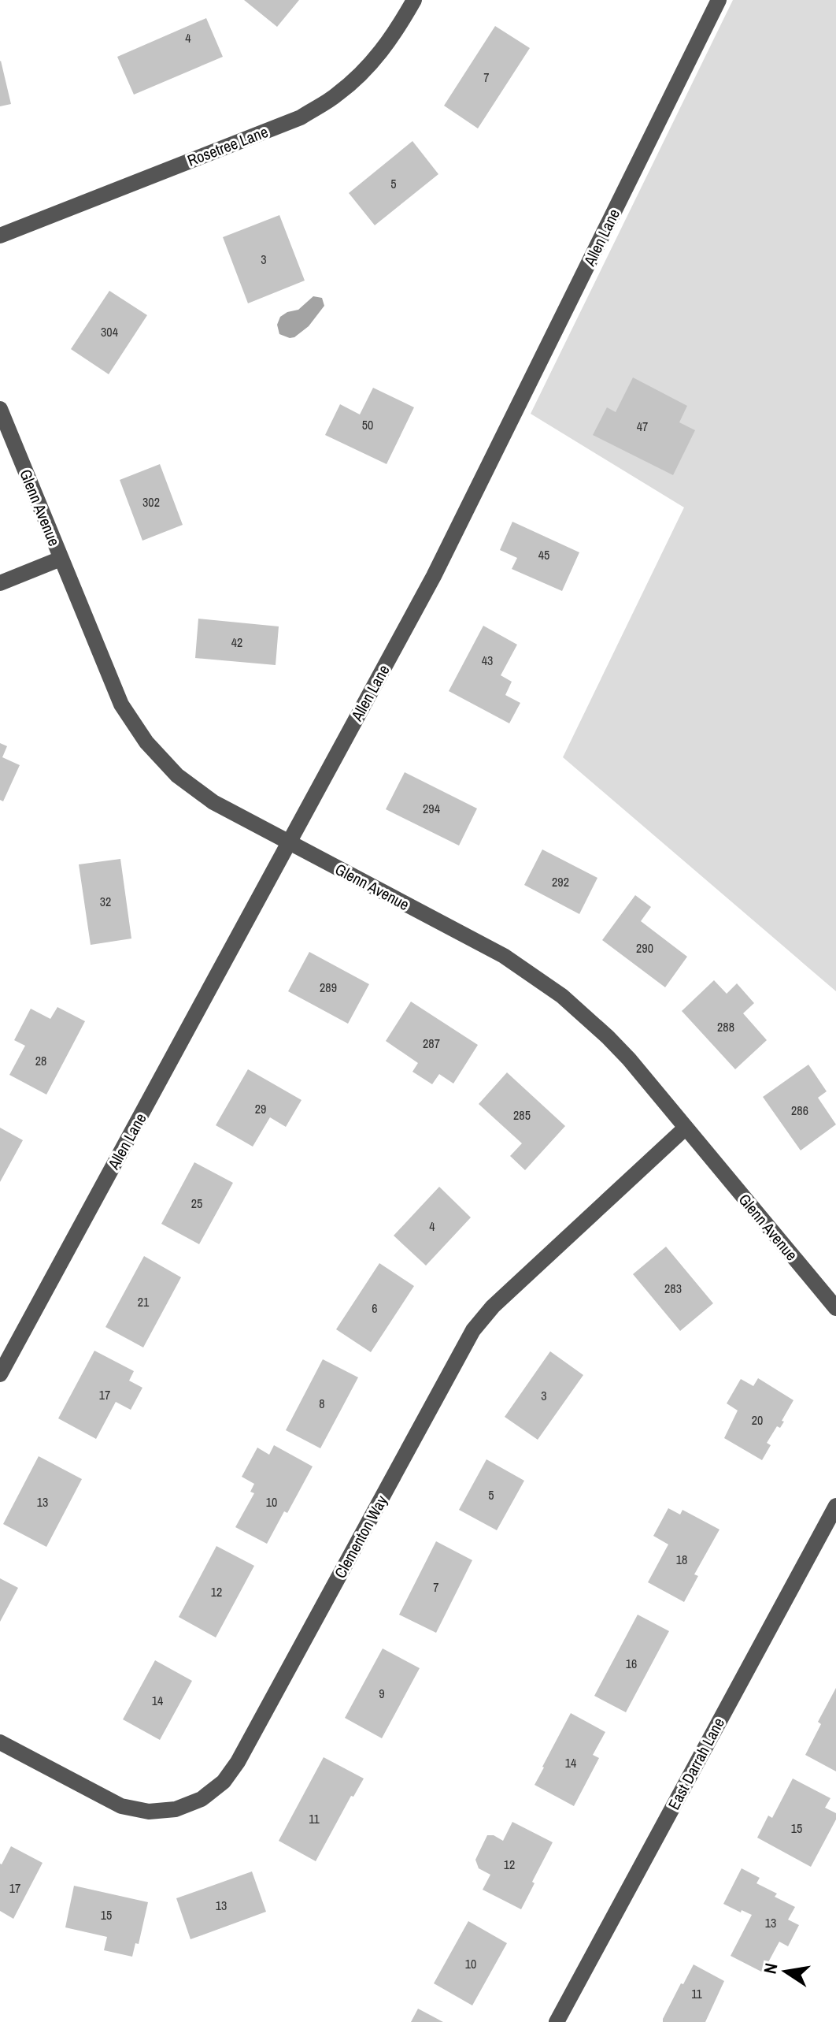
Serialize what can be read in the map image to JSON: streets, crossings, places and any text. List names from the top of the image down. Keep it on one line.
{"streets":{"street":["Rosetree Lane","Allen Lane","Glenn Avenue","Clementon Way","East Darrah Lane"]},"crossings":[["Allen Lane","Glenn Avenue"],["Glenn Avenue","Clementon Way"]],"house_numbers":["4","7","5","3","304","50","47","302","45","42","43","294","292","32","290","289","288","287","28","29","286","285","25","4","283","21","6","17","3","8","20","5","13","10","18","7","12","16","9","14","14","11","15","12","17","13","15","13","10","11"],"north":"left"}
